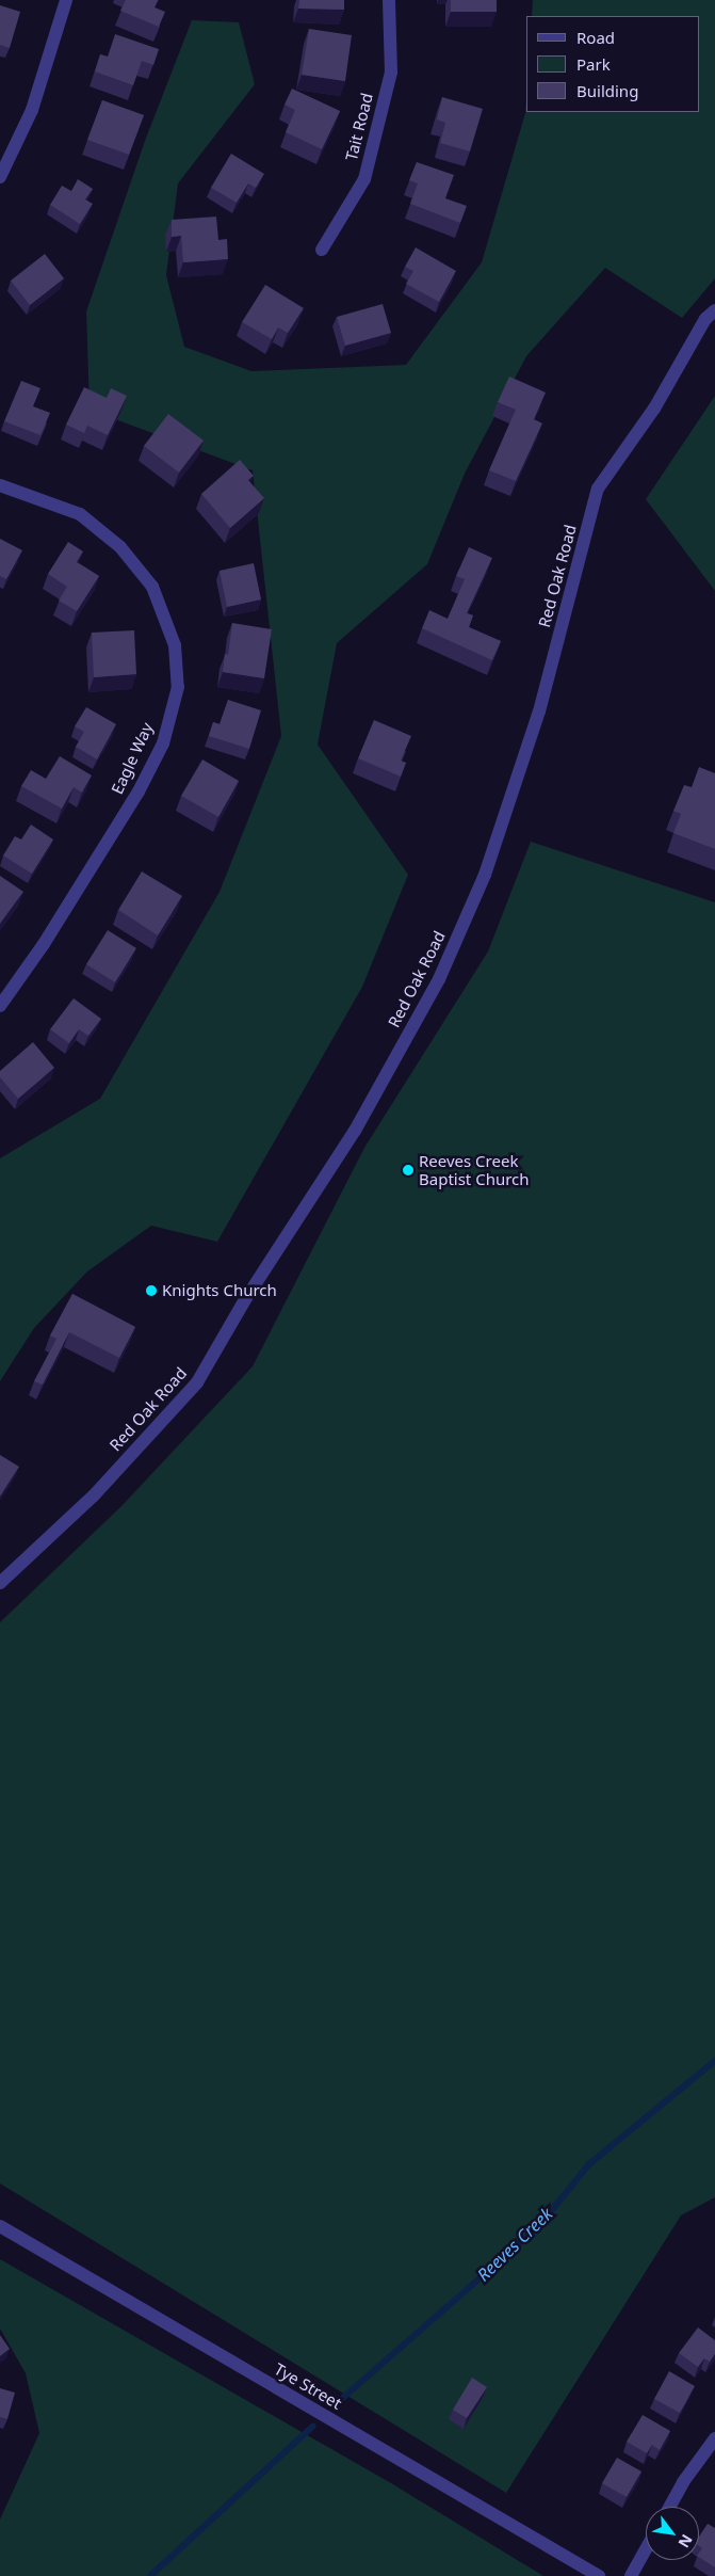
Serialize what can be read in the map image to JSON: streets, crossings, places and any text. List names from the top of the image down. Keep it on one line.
{"streets":{"street":["Tait Road","Red Oak Road","Eagle Way","Tye Street"]},"water":["Reeves Creek"],"places":["Reeves Creek Baptist Church","Knights Church"],"legend":["Road","Park","Building"],"north":"bottom right"}
